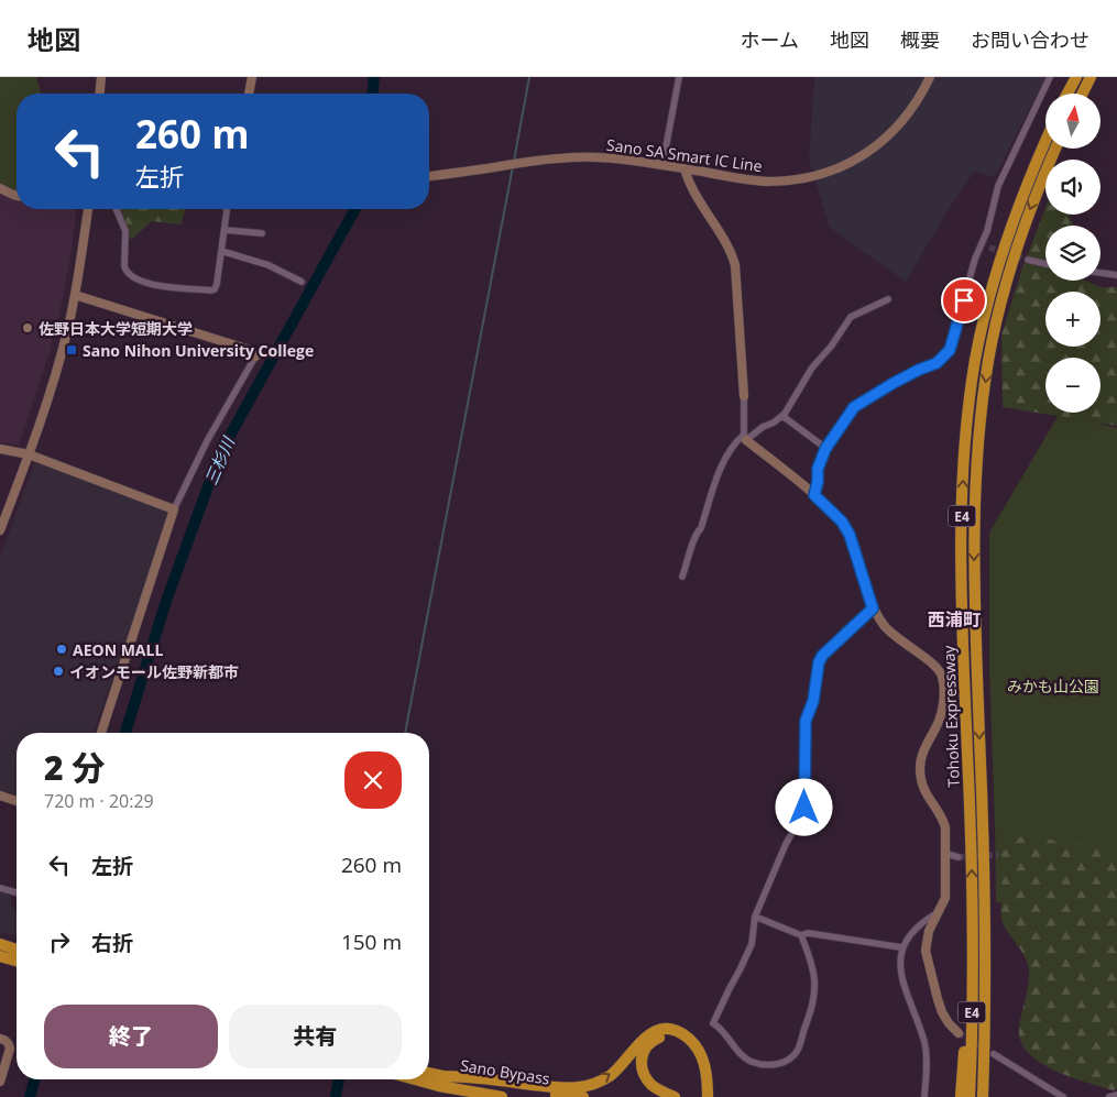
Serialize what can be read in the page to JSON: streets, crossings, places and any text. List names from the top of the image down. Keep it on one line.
{"streets":{"highway":["E4","Tohoku Expressway","Sano Bypass"],"street":["Sano SA Smart IC Line"]},"districts":["西浦町"],"water":["三杉川"],"parks":["みかも山公園"],"places":{"other":["佐野日本大学短期大学","AEON MALL","イオンモール佐野新都市"],"transit":["Sano Nihon University College"]},"north":"top","page":{"header":"地図","nav":["ホーム","地図","概要","お問い合わせ"],"map_buttons":["+","−"],"turn":["260 m","左折"],"heading":["2 分","720 m · 20:29"],"list":[{"name":"左折","value":"260 m"},{"name":"右折","value":"150 m"}],"buttons":["終了","共有"]}}
